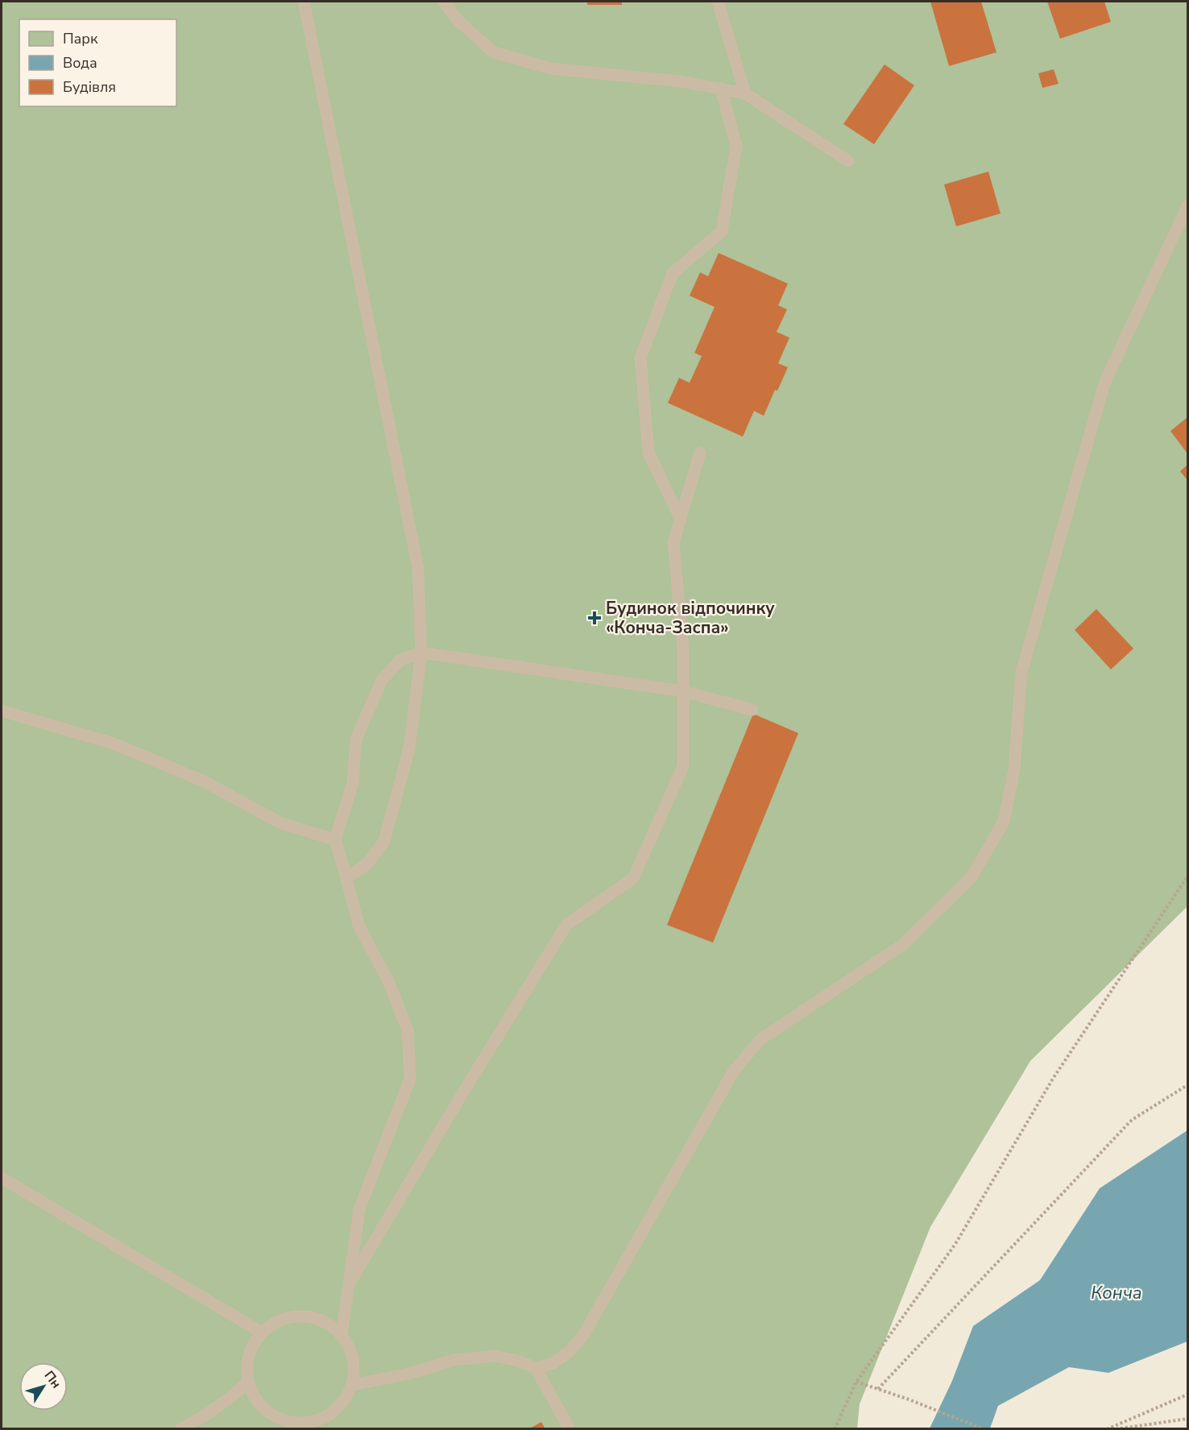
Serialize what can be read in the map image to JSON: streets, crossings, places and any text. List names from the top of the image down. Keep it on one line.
{"water":["Конча"],"places":{"health":["Будинок відпочинку «Конча-Заспа»"]},"legend":["Парк","Вода","Будівля"],"north":"top right"}
